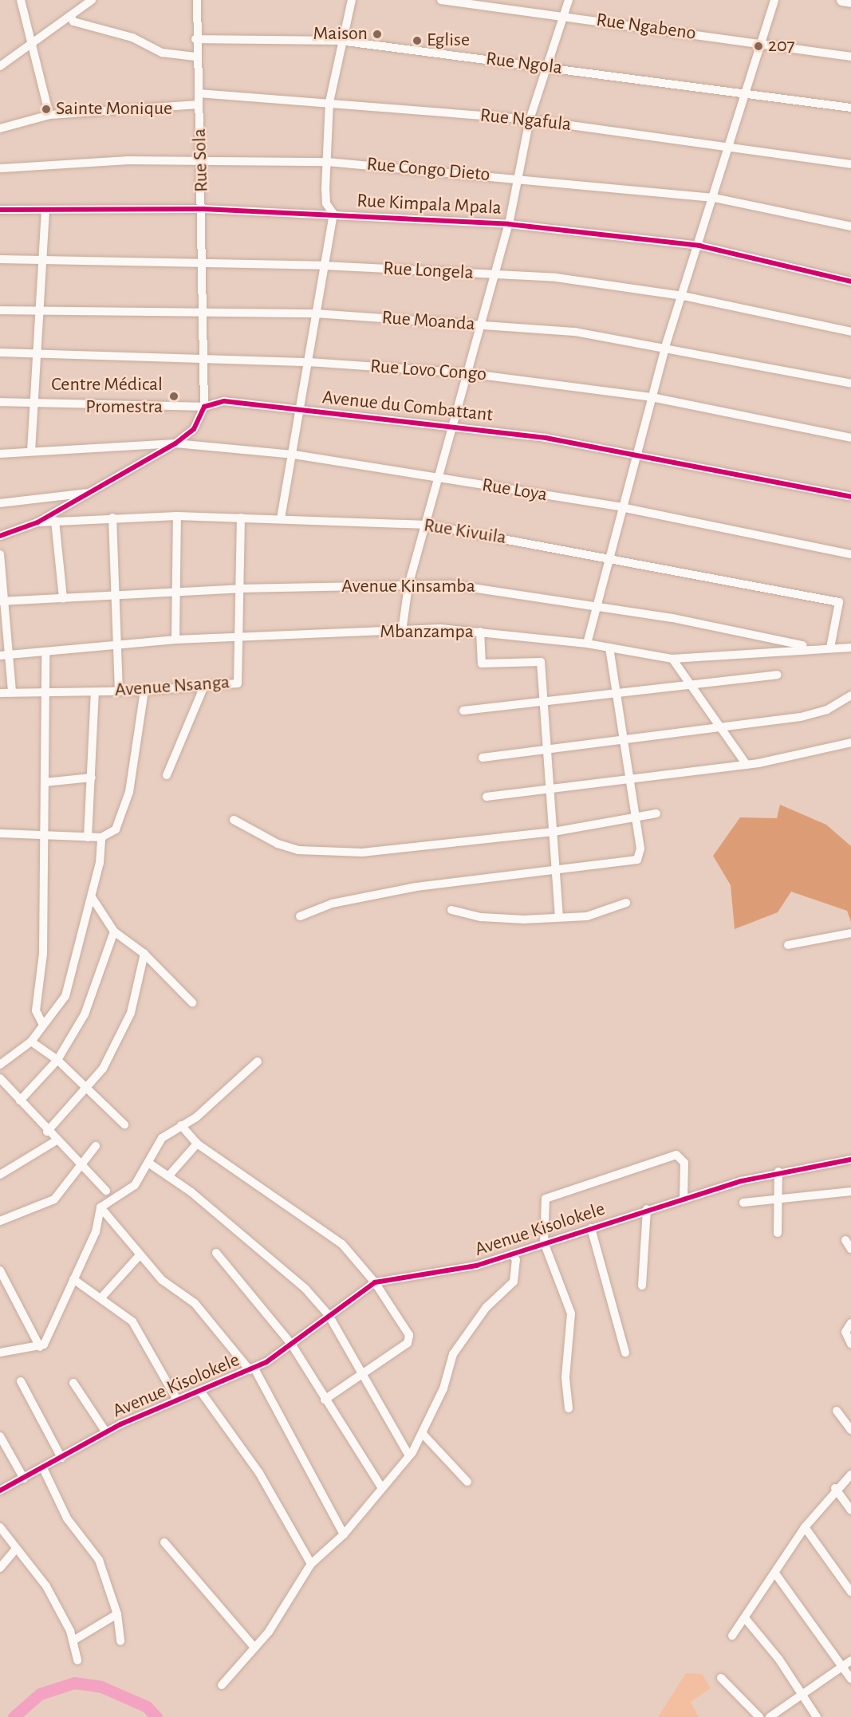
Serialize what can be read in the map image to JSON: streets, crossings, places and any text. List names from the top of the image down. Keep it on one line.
{"streets":{"street":["Rue Ngabeno","Rue Ngola","Rue Ngafula","Rue Sola","Rue Congo Dieto","Rue Kimpala Mpala","Rue Longela","Rue Moanda","Rue Lovo Congo","Avenue du Combattant","Rue Loya","Rue Kivuila","Avenue Kinsamba","Mbanzampa","Avenue Nsanga","Avenue Kisolokele"]},"crossings":[["Rue Ngola","Rue Sola"],["Rue Ngafula","Rue Sola"],["Rue Sola","Rue Congo Dieto"],["Rue Sola","Rue Kimpala Mpala"],["Rue Sola","Rue Longela"],["Rue Sola","Rue Moanda"],["Rue Sola","Rue Lovo Congo"],["Rue Sola","Avenue du Combattant"],["Rue Kivuila","Mbanzampa"],["Rue Kivuila","Avenue Nsanga"],["Avenue Kinsamba","Mbanzampa"],["Avenue Kinsamba","Avenue Nsanga"],["Mbanzampa","Avenue Nsanga"]],"places":["Maison","Eglise","207","Sainte Monique","Centre Médical Promestra"]}
